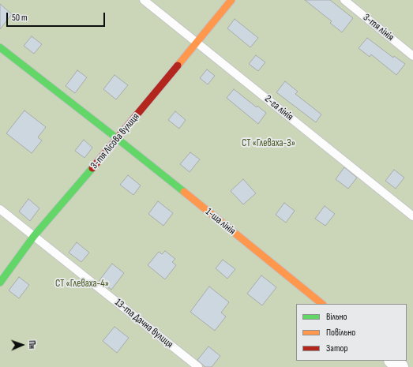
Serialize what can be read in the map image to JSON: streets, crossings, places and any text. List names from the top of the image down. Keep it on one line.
{"streets":{"street":["3-тя Лісова вулиця","1-ша лінія"],"lane":["3-тя лінія","2-га лінія","13-та Дачна вулиця"]},"crossings":[["2-га лінія","3-тя Лісова вулиця"],["3-тя Лісова вулиця","1-ша лінія"],["3-тя Лісова вулиця","13-та Дачна вулиця"]],"parks":["СТ «Глеваха-3»","СТ «Глеваха-4»"],"legend":["Вільно","Повільно","Затор"],"scale_bar":"50 m","north":"right"}
